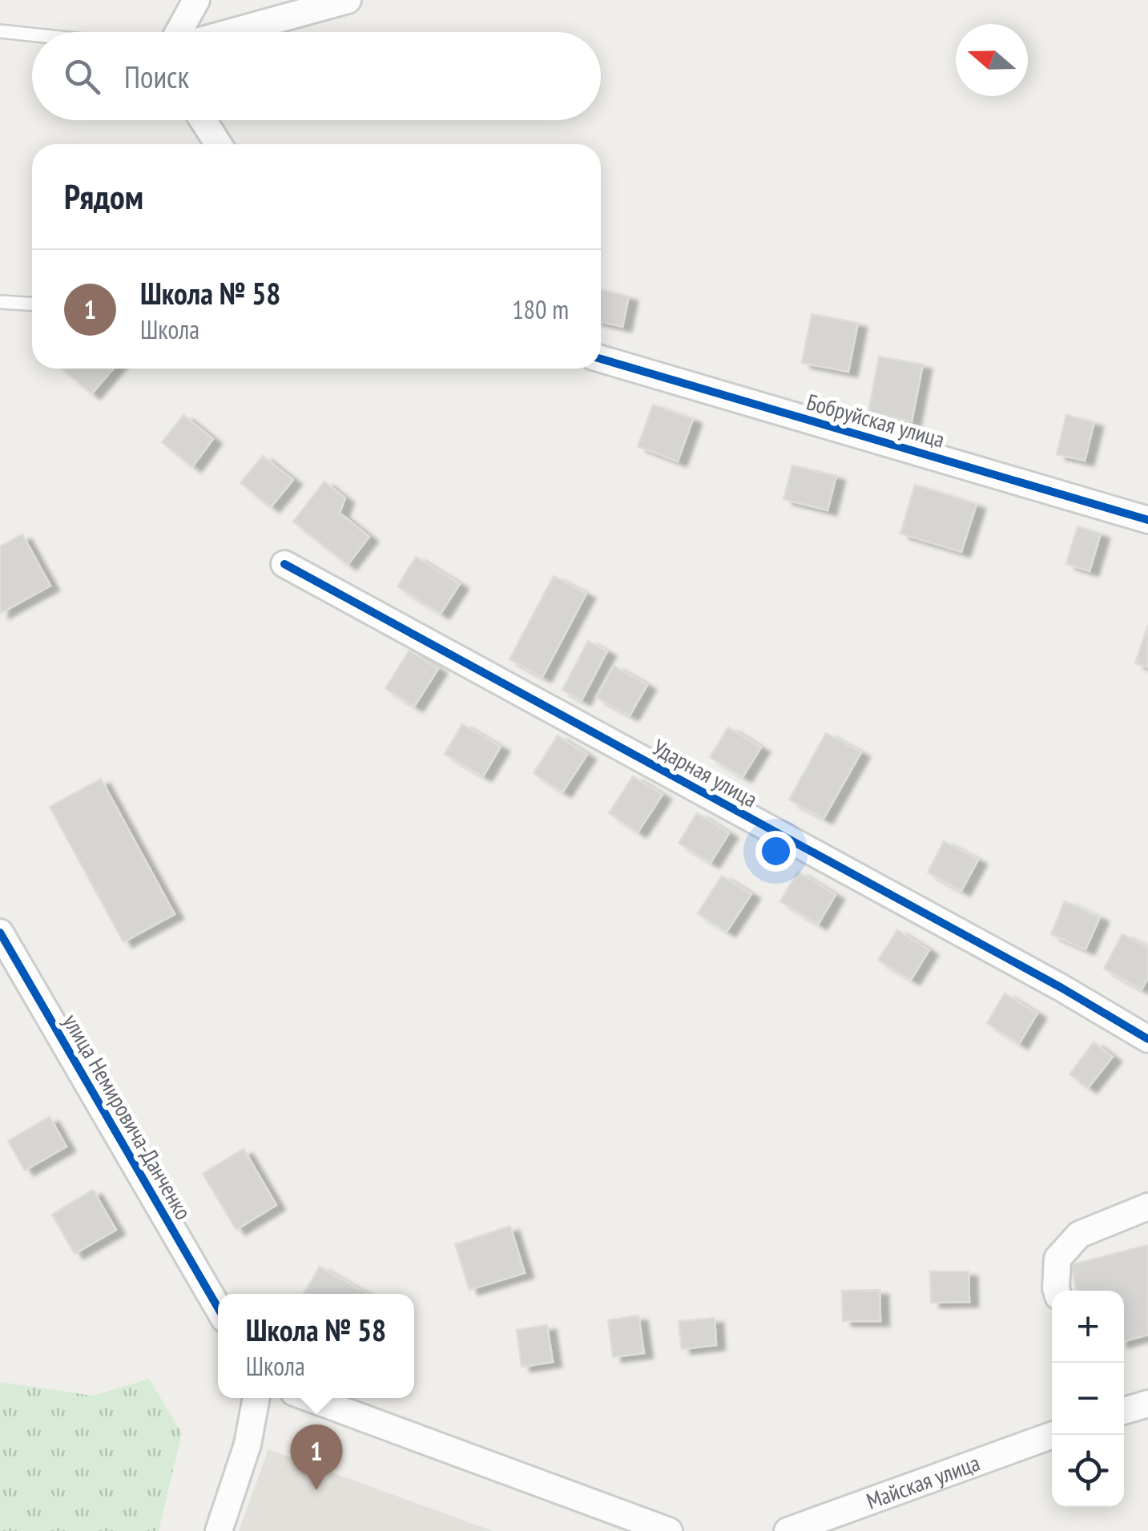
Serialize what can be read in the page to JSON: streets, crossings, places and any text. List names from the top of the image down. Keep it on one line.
{"streets":{"street":["Бобруйская улица","Ударная улица","улица Немировича-Данченко","Майская улица"]},"north":"left","page":{"search":"Поиск","heading":"Рядом","list":[{"mark":"1","name":"Школа № 58","note":"Школа","value":"180 m"}],"map_buttons":["+","−"],"popup":["Школа № 58","Школа"],"pins":"1"}}
